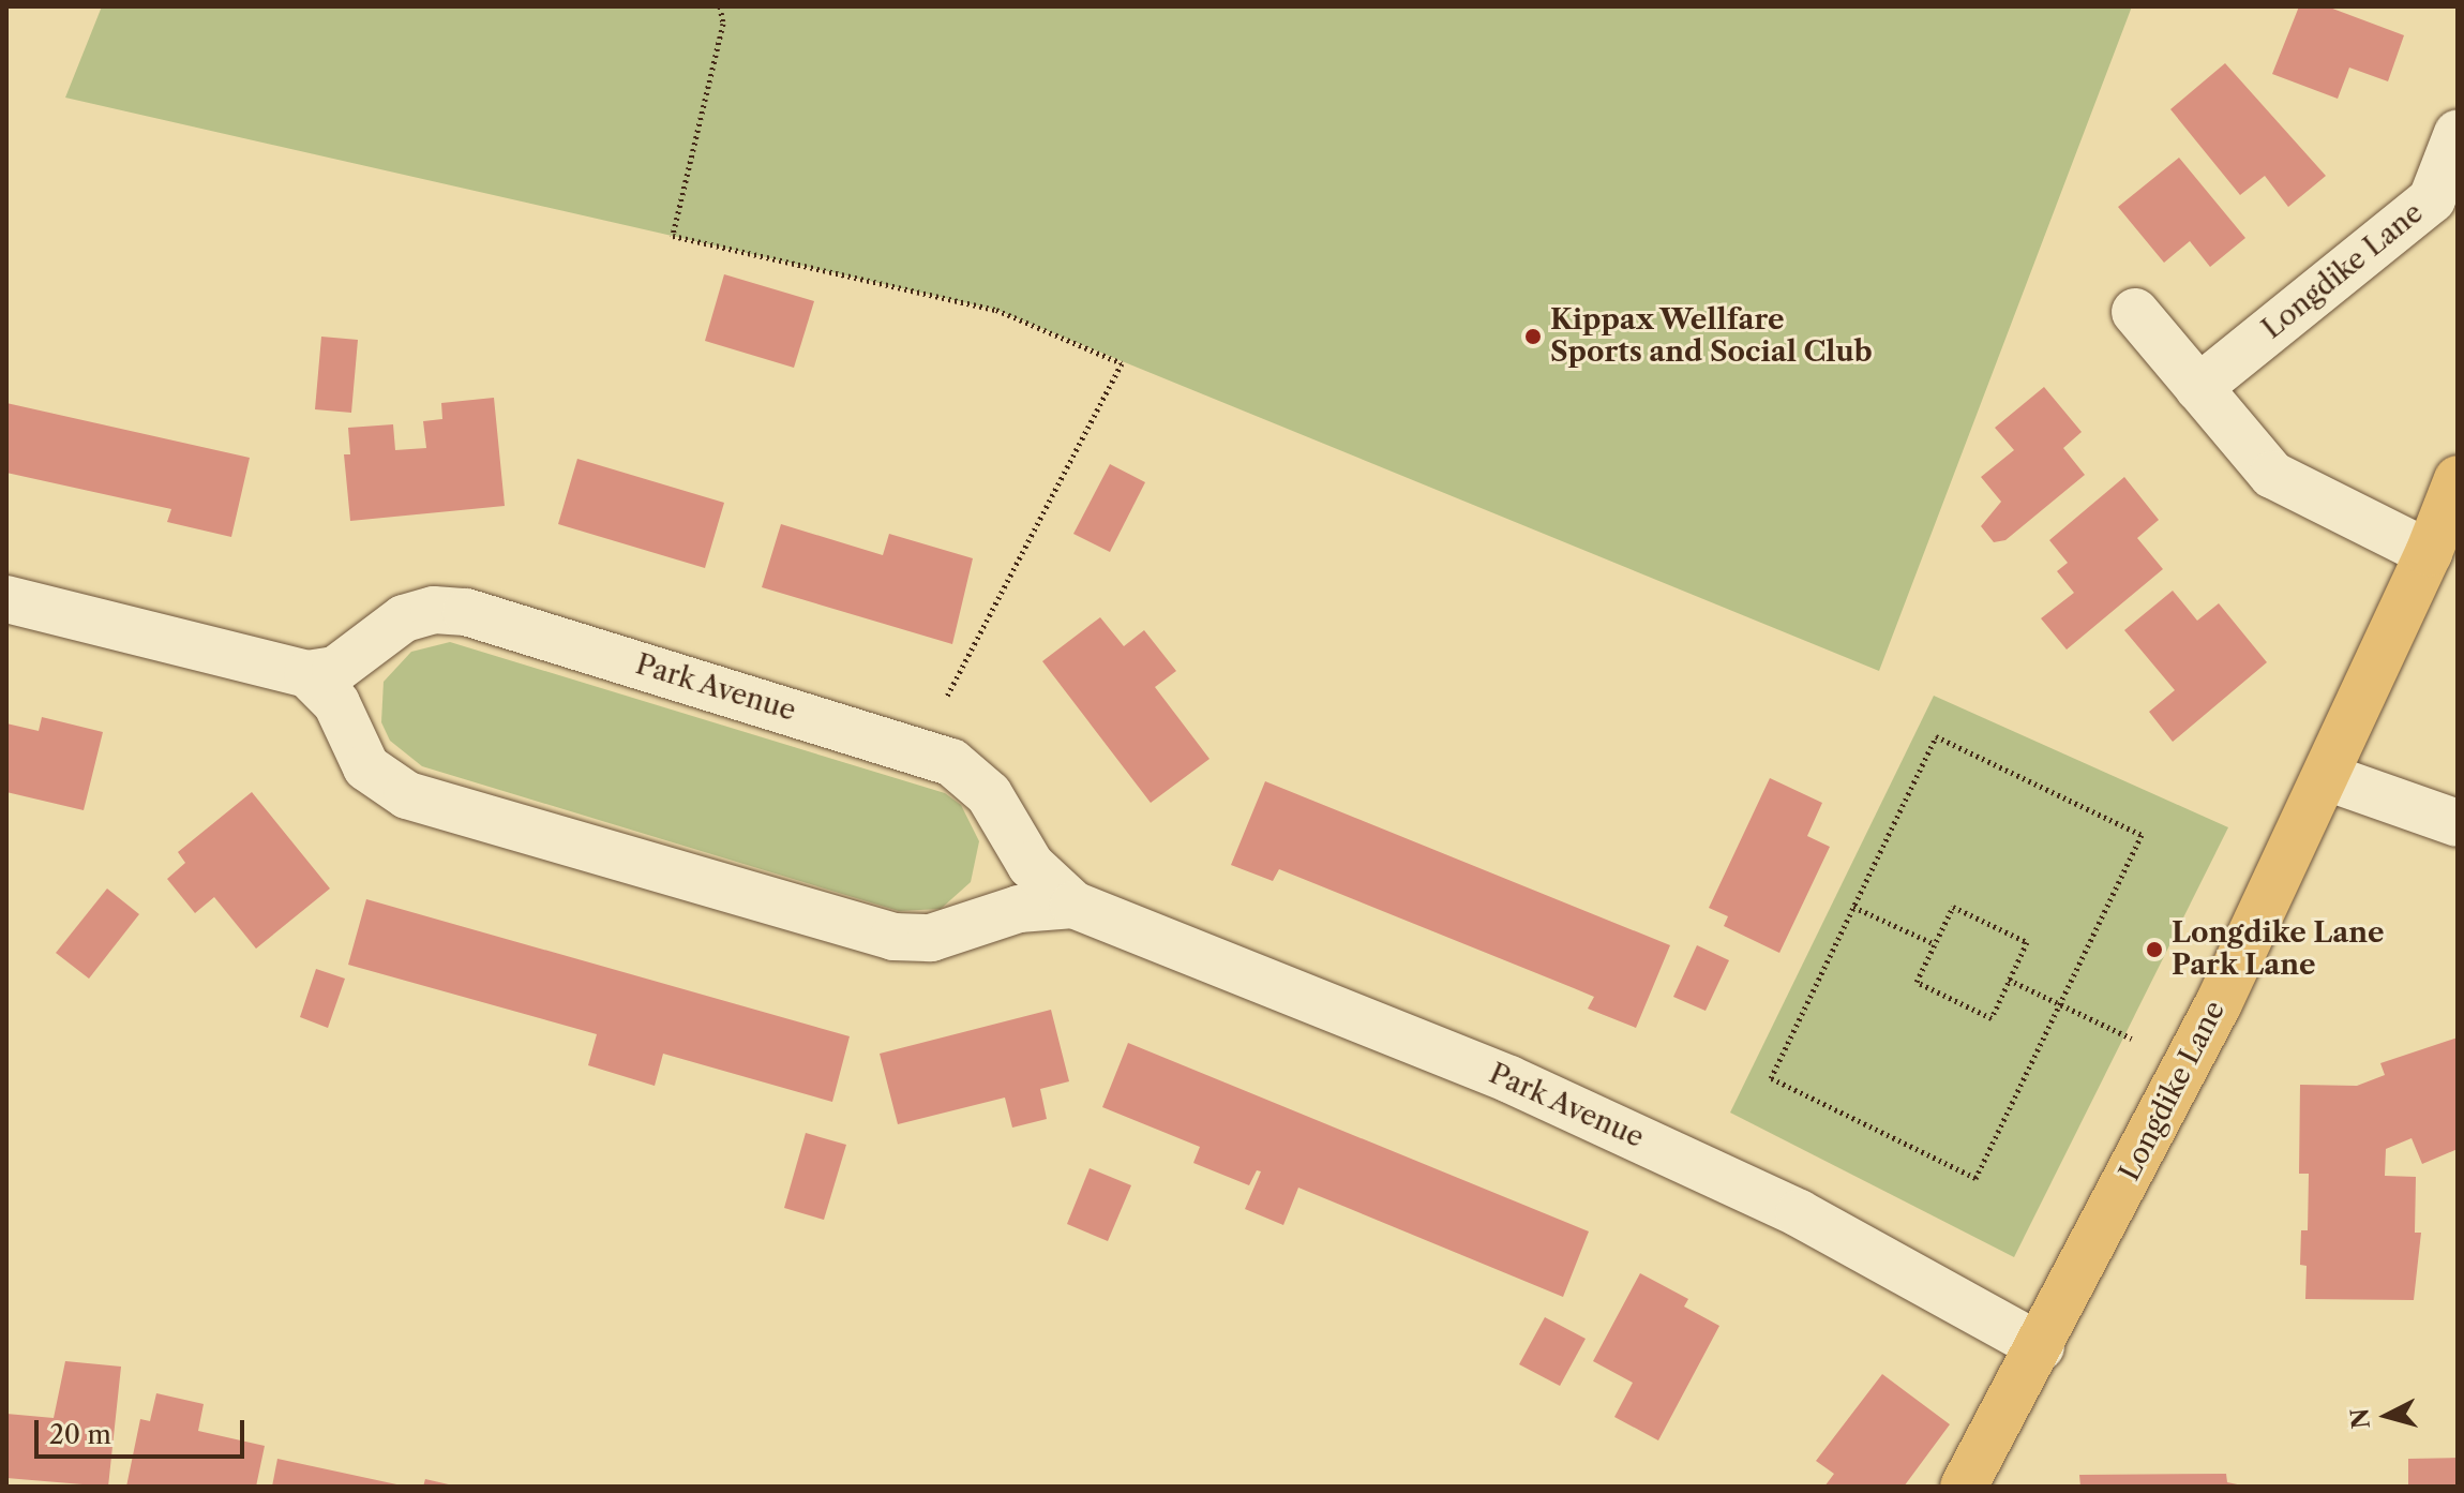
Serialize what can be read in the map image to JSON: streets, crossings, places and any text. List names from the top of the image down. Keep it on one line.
{"streets":{"main road":["Longdike Lane"],"street":["Park Avenue"]},"crossings":[["Longdike Lane","Park Avenue"]],"places":["Kippax Wellfare Sports and Social Club","Longdike Lane Park Lane"],"scale_bar":"20 m","north":"left"}
